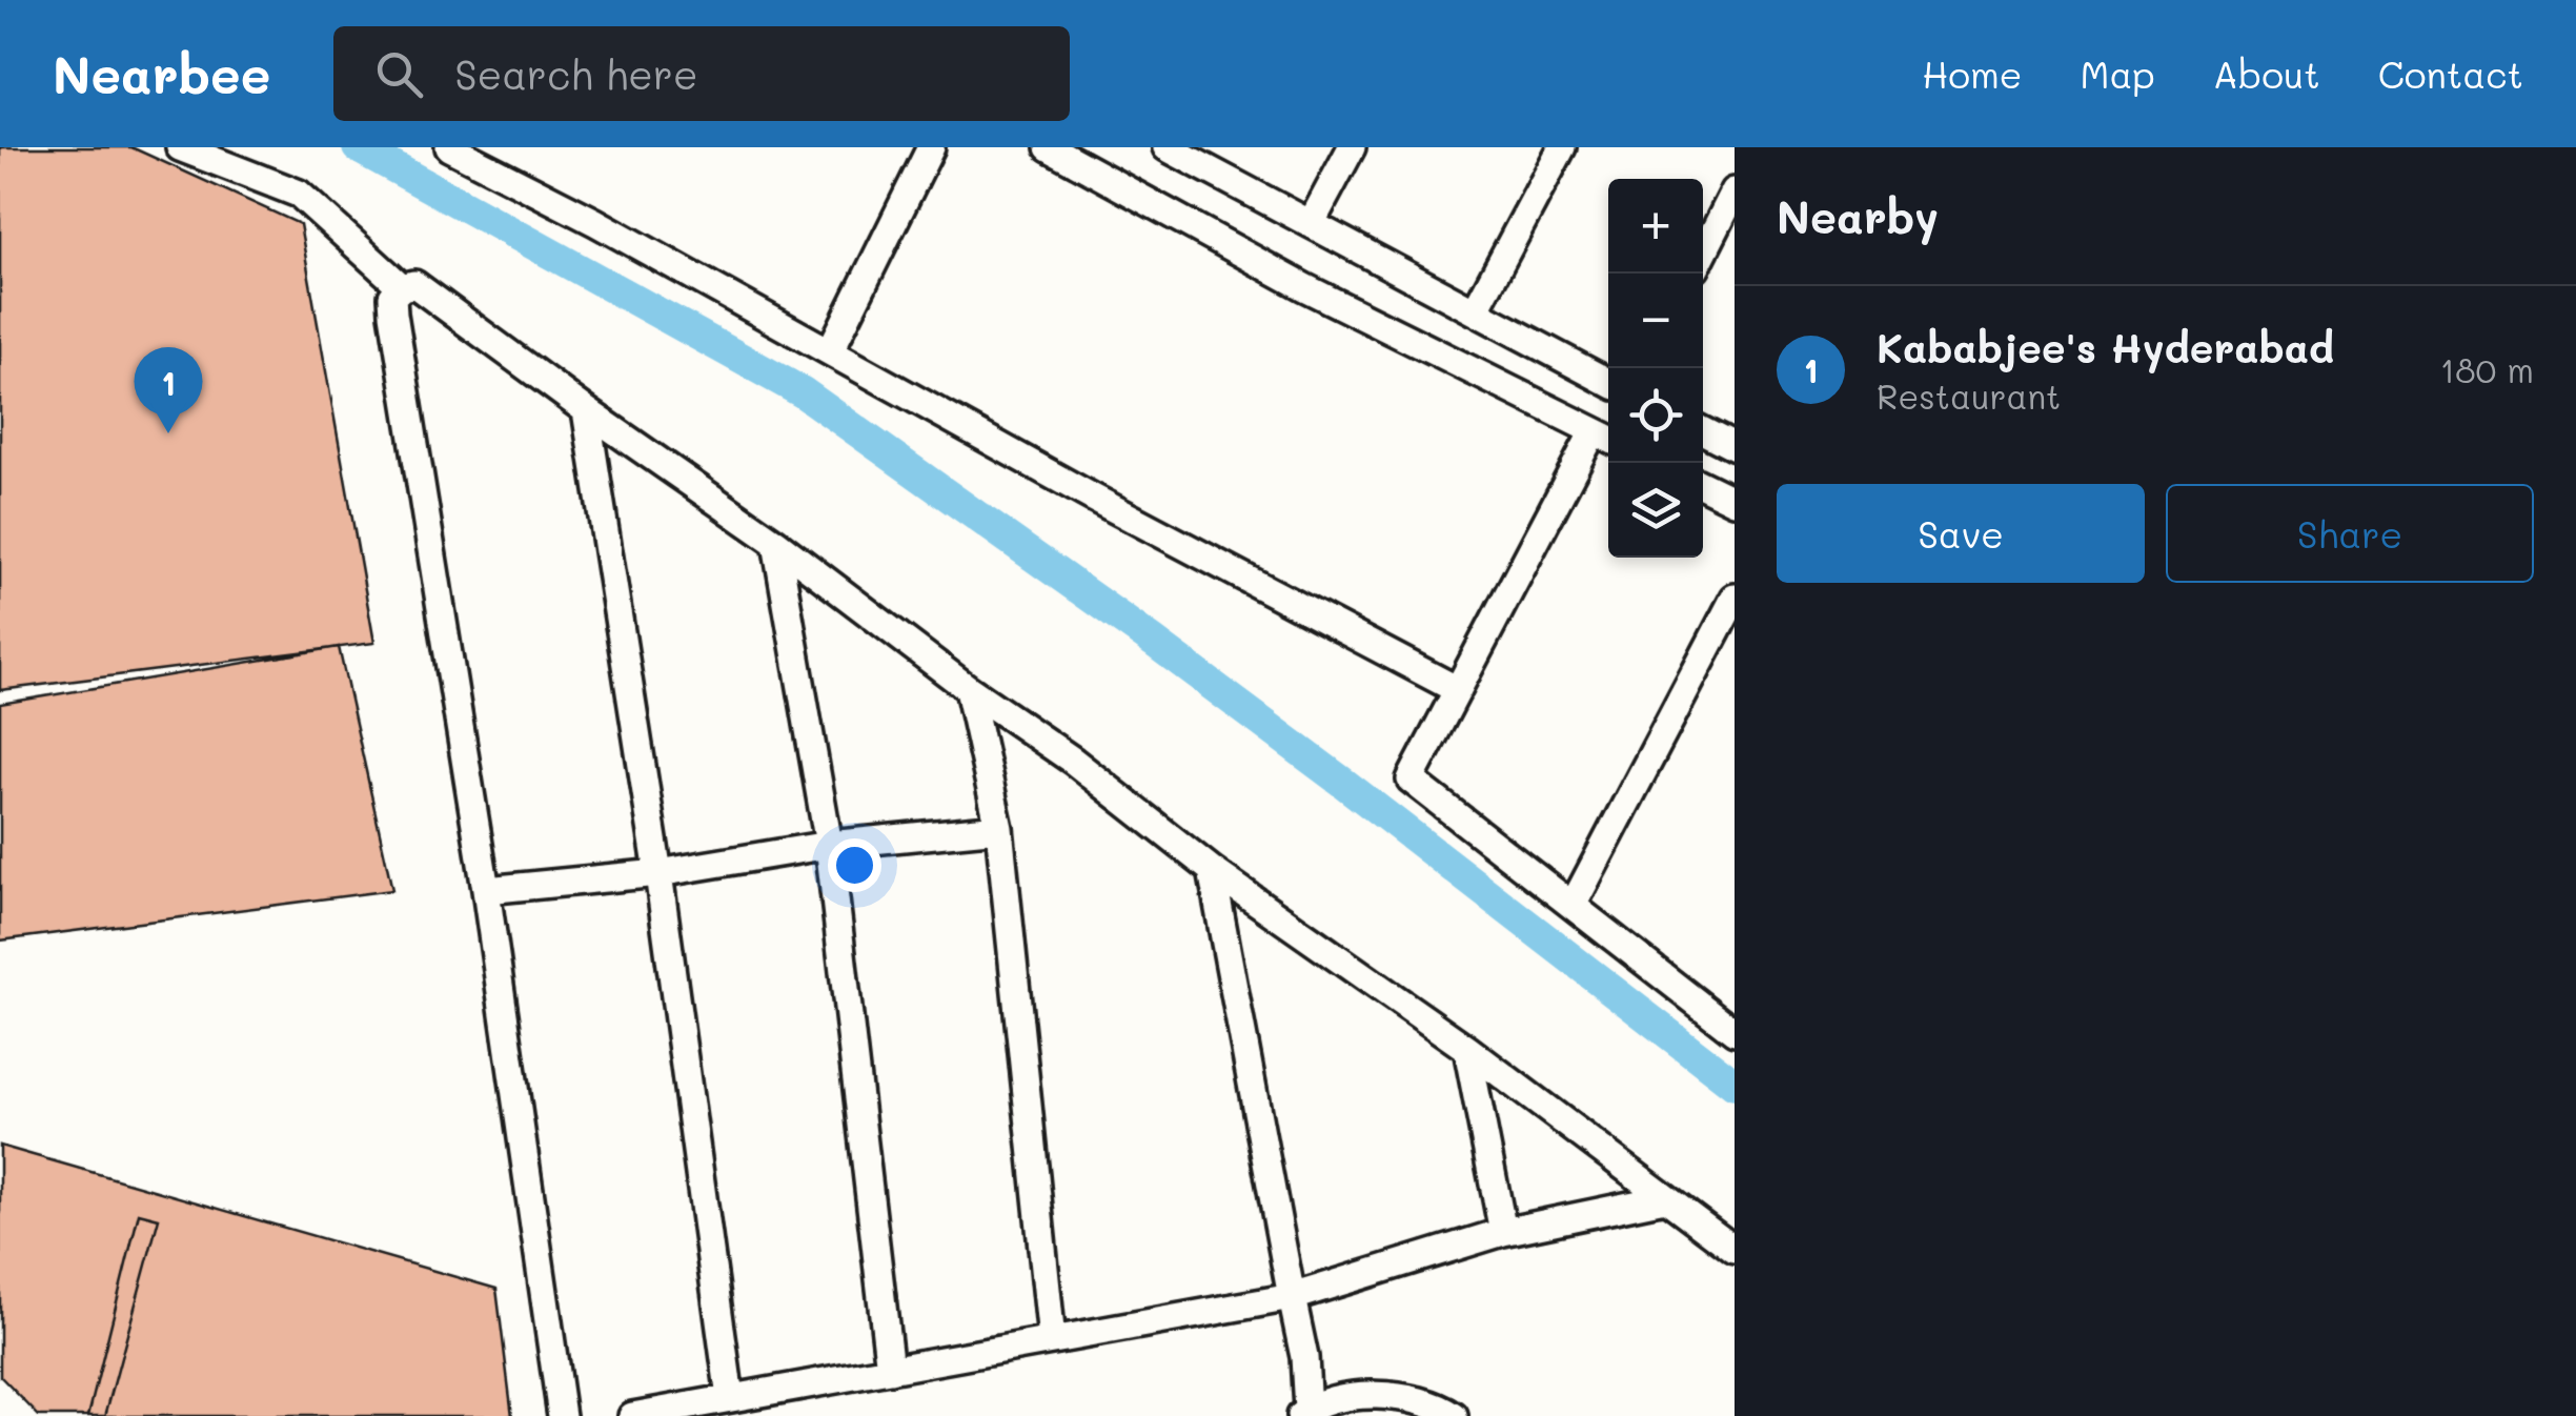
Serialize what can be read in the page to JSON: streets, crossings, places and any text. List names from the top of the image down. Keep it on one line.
{"page":{"header":"Nearbee","search":"Search here","nav":["Home","Map","About","Contact"],"heading":"Nearby","map_buttons":["+","−"],"list":[{"mark":"1","name":"Kababjee's Hyderabad","note":"Restaurant","value":"180 m"}],"pins":"1","buttons":["Save","Share"]}}
